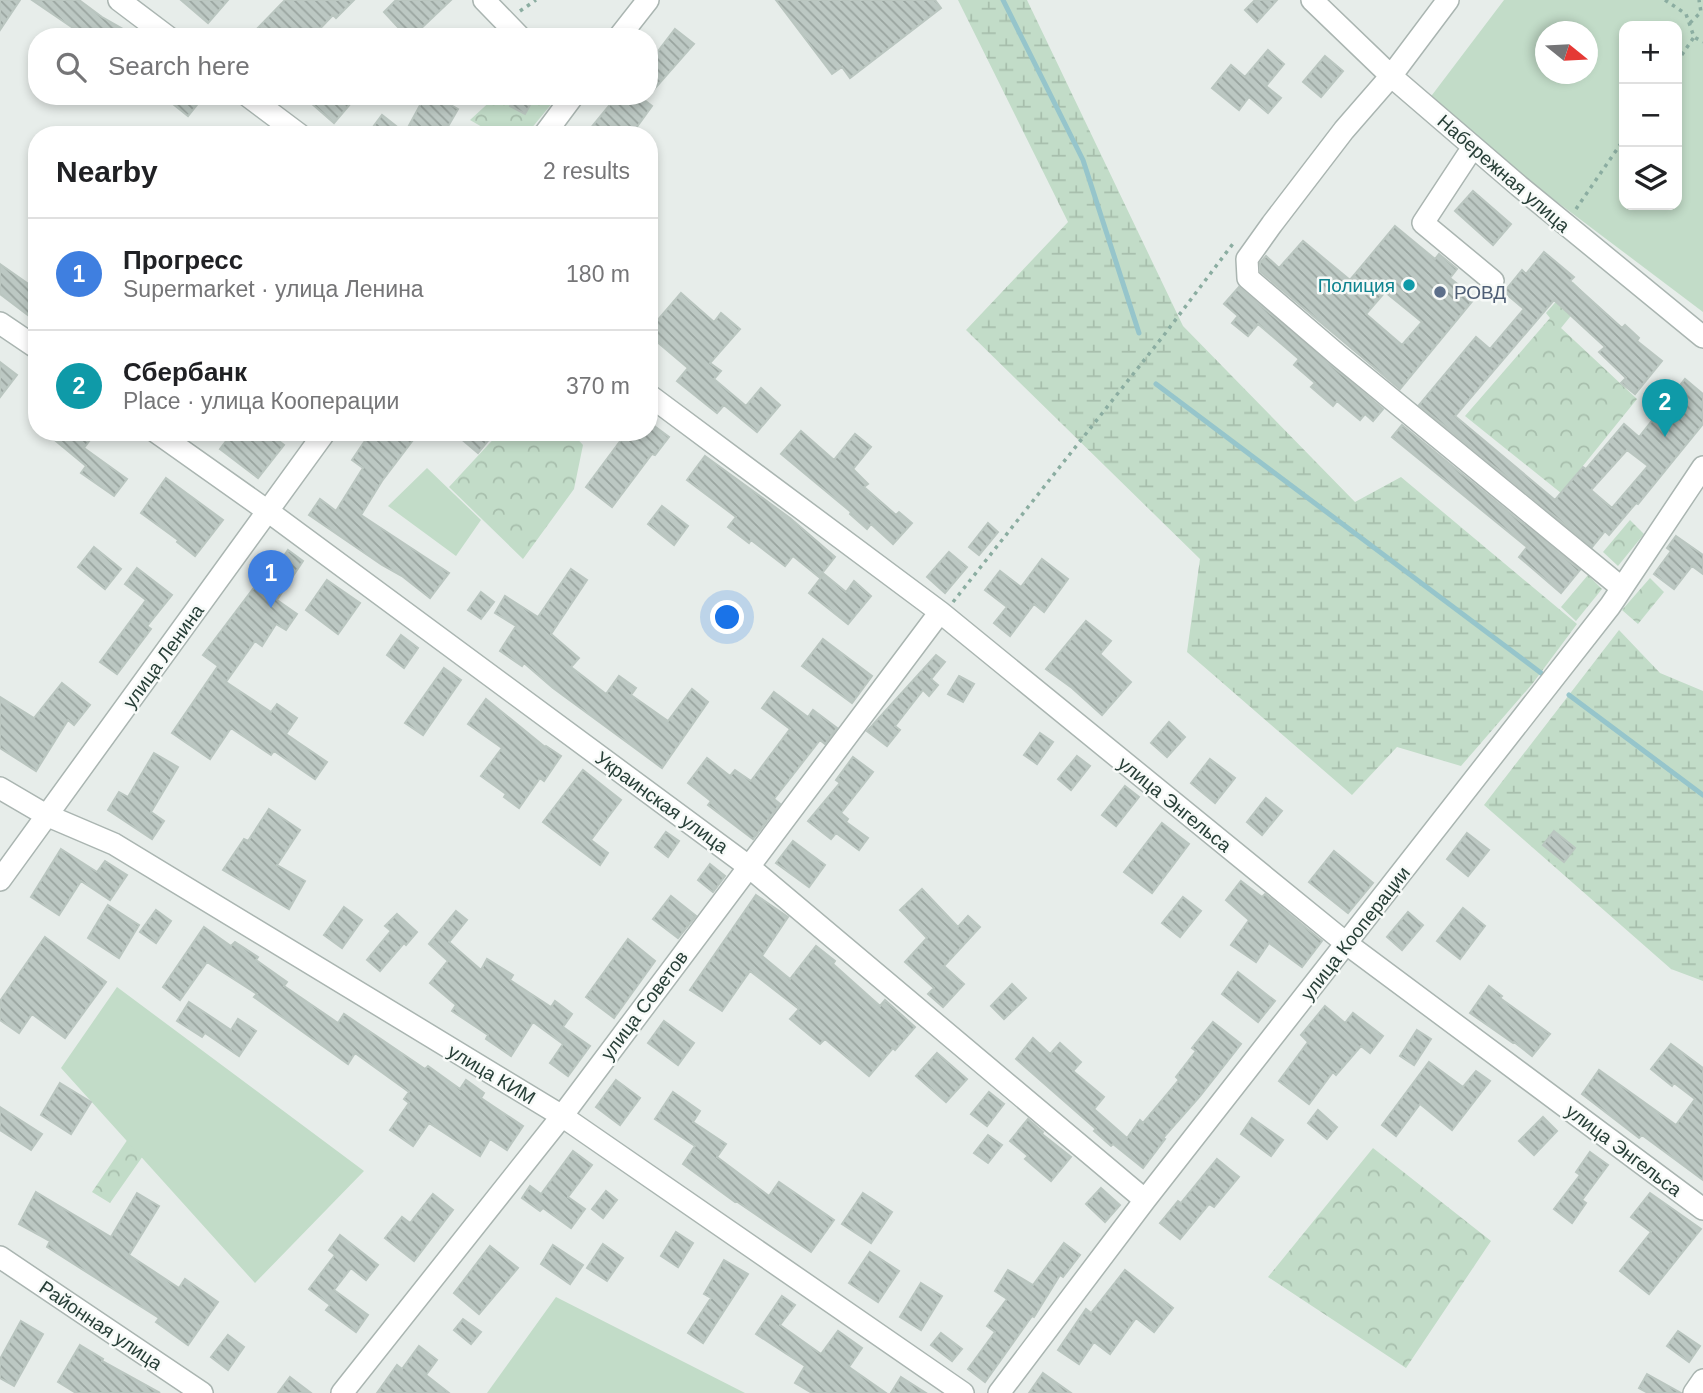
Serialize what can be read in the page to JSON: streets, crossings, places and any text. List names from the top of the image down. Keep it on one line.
{"streets":{"street":["Набережная улица","улица Ленина","Украинская улица","улица Энгельса","улица Кооперации","улица Советов","улица КИМ","Районная улица"]},"crossings":[["улица Ленина","Украинская улица"],["улица Ленина","улица КИМ"],["Украинская улица","улица Кооперации"],["Украинская улица","улица Советов"],["улица Энгельса","улица Кооперации"],["улица Энгельса","улица Советов"],["улица Советов","улица КИМ"]],"places":["Полиция","РОВД"],"north":"right","page":{"map_buttons":["+","−"],"search":"Search here","heading":["Nearby","2 results"],"list":[{"mark":"1","name":"Прогресс","note":"Supermarket · улица Ленина","value":"180 m"},{"mark":"2","name":"Сбербанк","note":"Place · улица Кооперации","value":"370 m"}],"pins":["2","1"]}}
